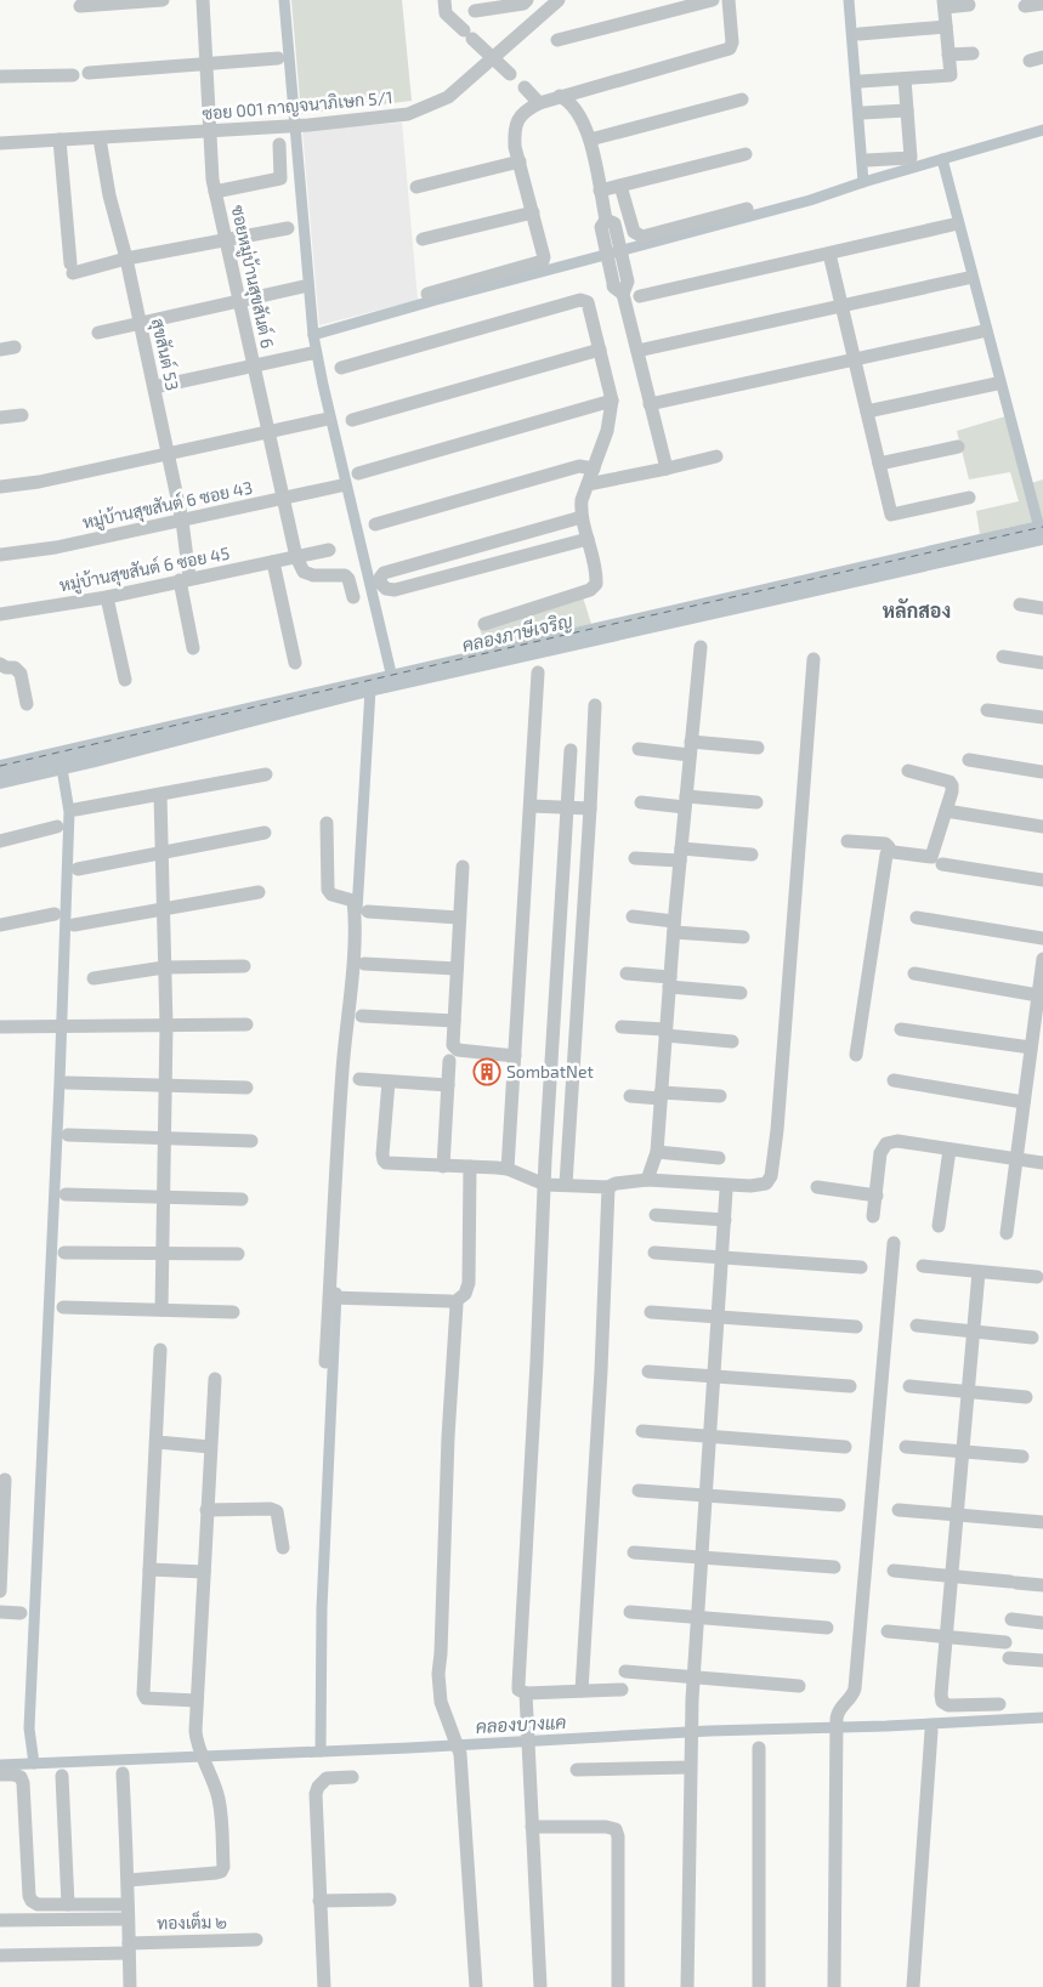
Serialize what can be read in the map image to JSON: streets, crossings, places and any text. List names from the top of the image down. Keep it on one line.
{"streets":{"street":["ซอย 001 กาญจนาภิเษก 5/1","ซอยหมู่บ้านสุขสันต์ 6","สุขสันต์ 53","หมู่บ้านสุขสันต์ 6 ซอย 43","หมู่บ้านสุขสันต์ 6 ซอย 45","ทองเต็ม ๒"]},"crossings":[["ซอย 001 กาญจนาภิเษก 5/1","ซอยหมู่บ้านสุขสันต์ 6"],["ซอย 001 กาญจนาภิเษก 5/1","สุขสันต์ 53"],["ซอยหมู่บ้านสุขสันต์ 6","หมู่บ้านสุขสันต์ 6 ซอย 43"],["ซอยหมู่บ้านสุขสันต์ 6","หมู่บ้านสุขสันต์ 6 ซอย 45"],["สุขสันต์ 53","หมู่บ้านสุขสันต์ 6 ซอย 43"],["สุขสันต์ 53","หมู่บ้านสุขสันต์ 6 ซอย 45"]],"districts":["หลักสอง"],"water":["คลองภาษีเจริญ","คลองบางแค"],"places":{"building":["SombatNet"]}}
